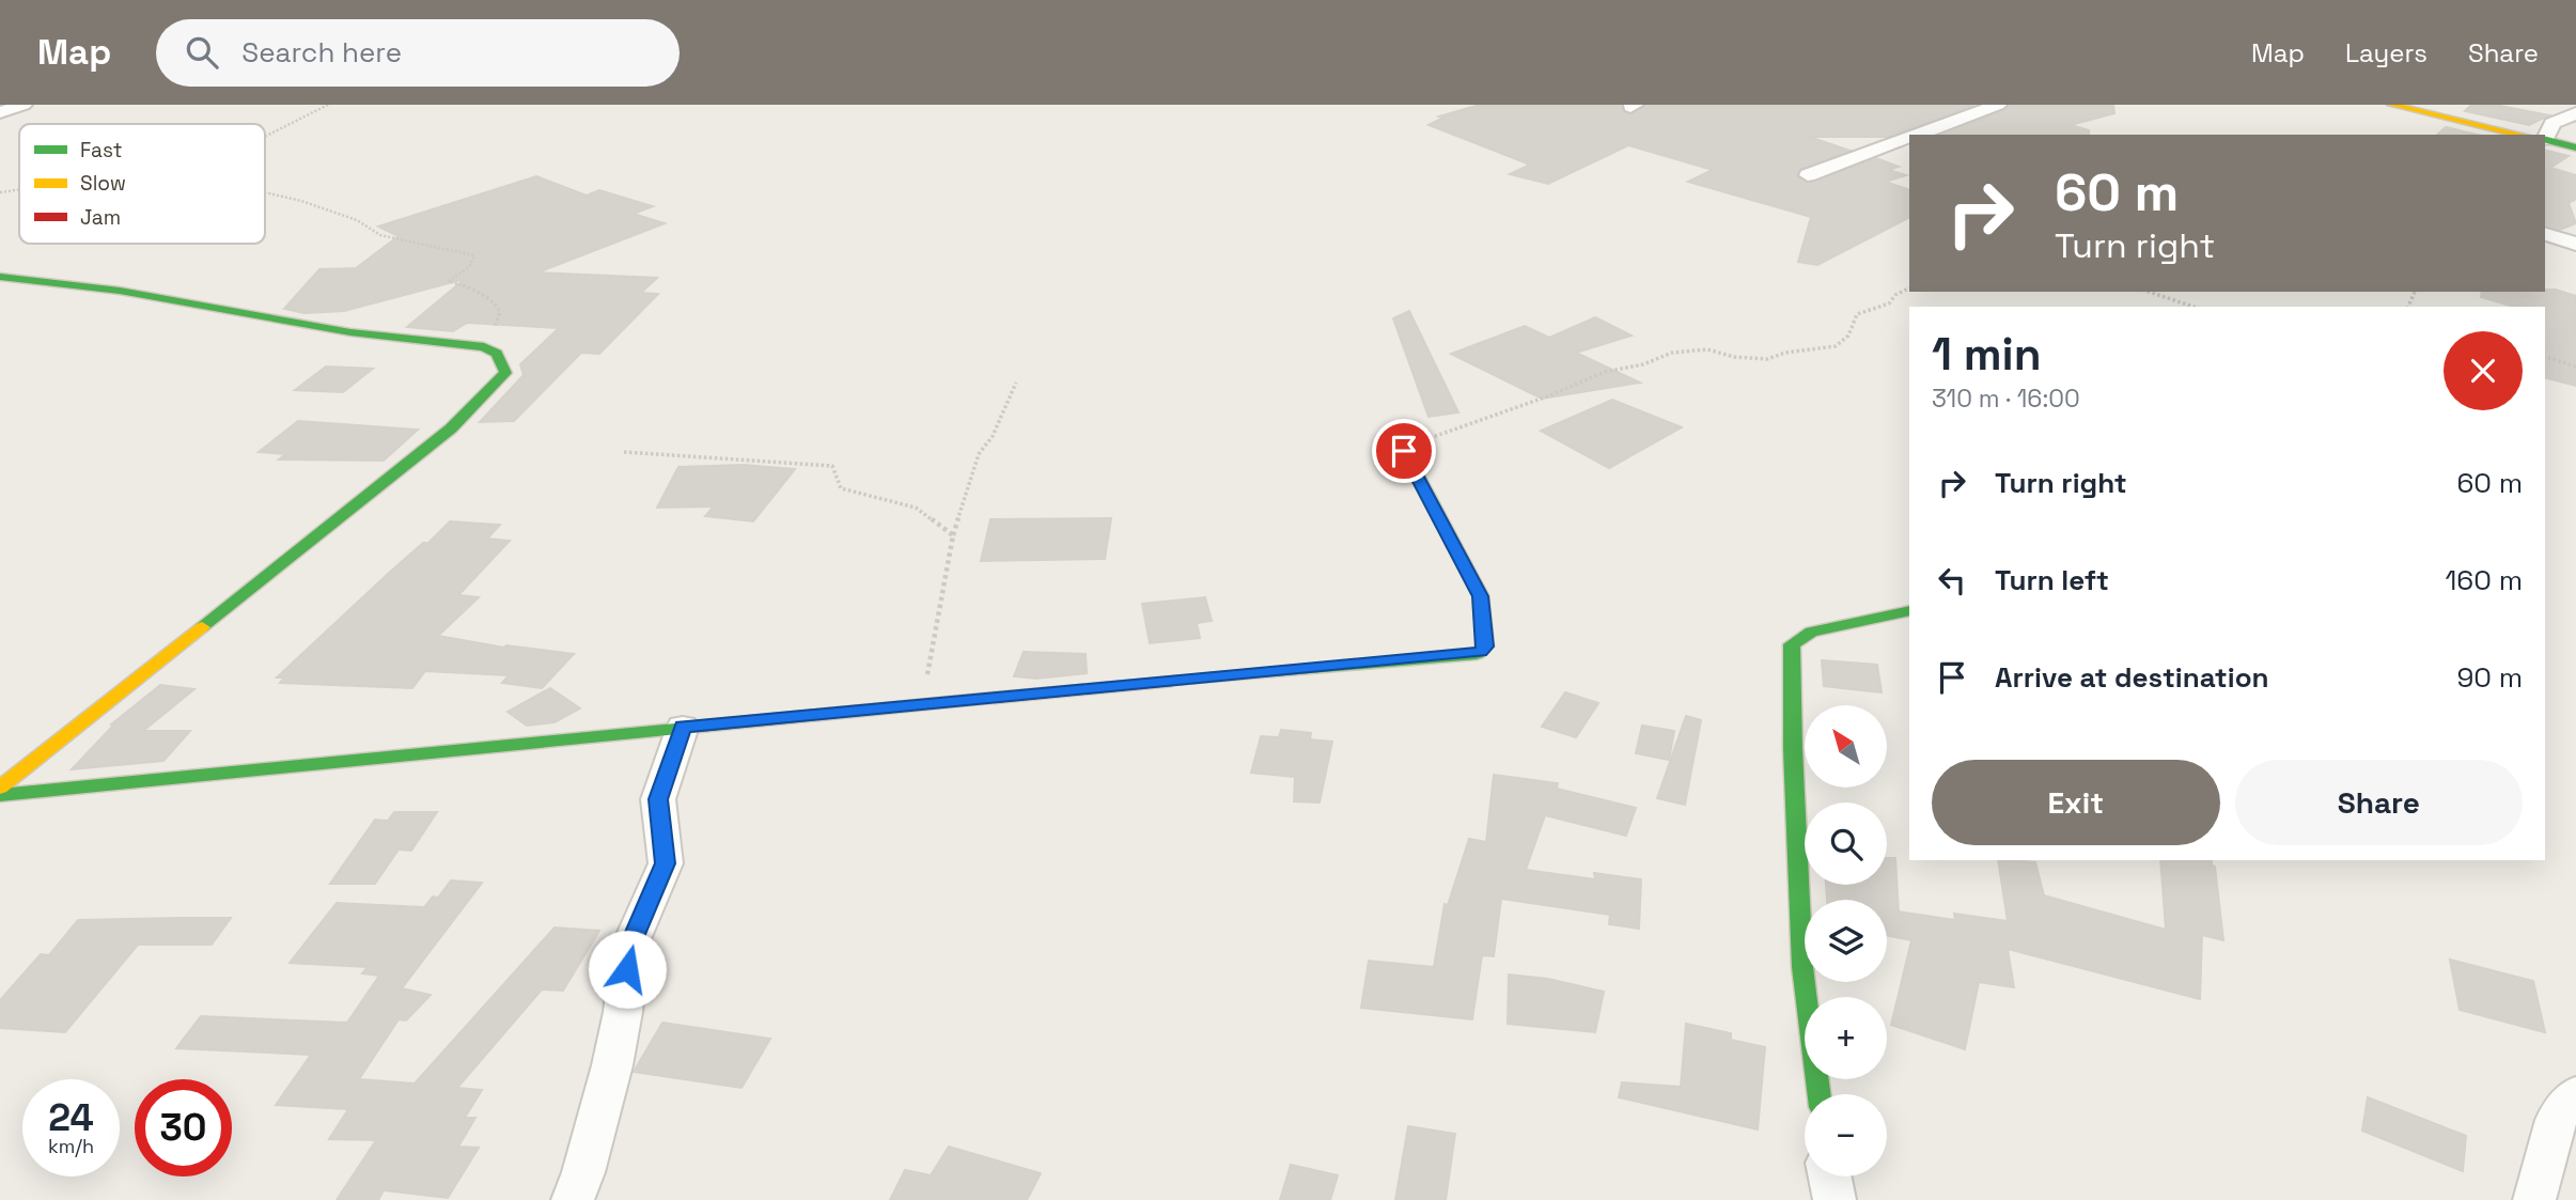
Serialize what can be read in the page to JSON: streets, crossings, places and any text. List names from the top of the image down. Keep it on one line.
{"legend":["Fast","Slow","Jam"],"north":"top left","page":{"header":"Map","search":"Search here","nav":["Map","Layers","Share"],"turn":["60 m","Turn right"],"heading":["1 min","310 m · 16:00"],"list":[{"name":"Turn right","value":"60 m"},{"name":"Turn left","value":"160 m"},{"name":"Arrive at destination","value":"90 m"}],"map_buttons":["+","−"],"buttons":["Exit","Share"],"speed":"24 km/h","limit":"30"}}
